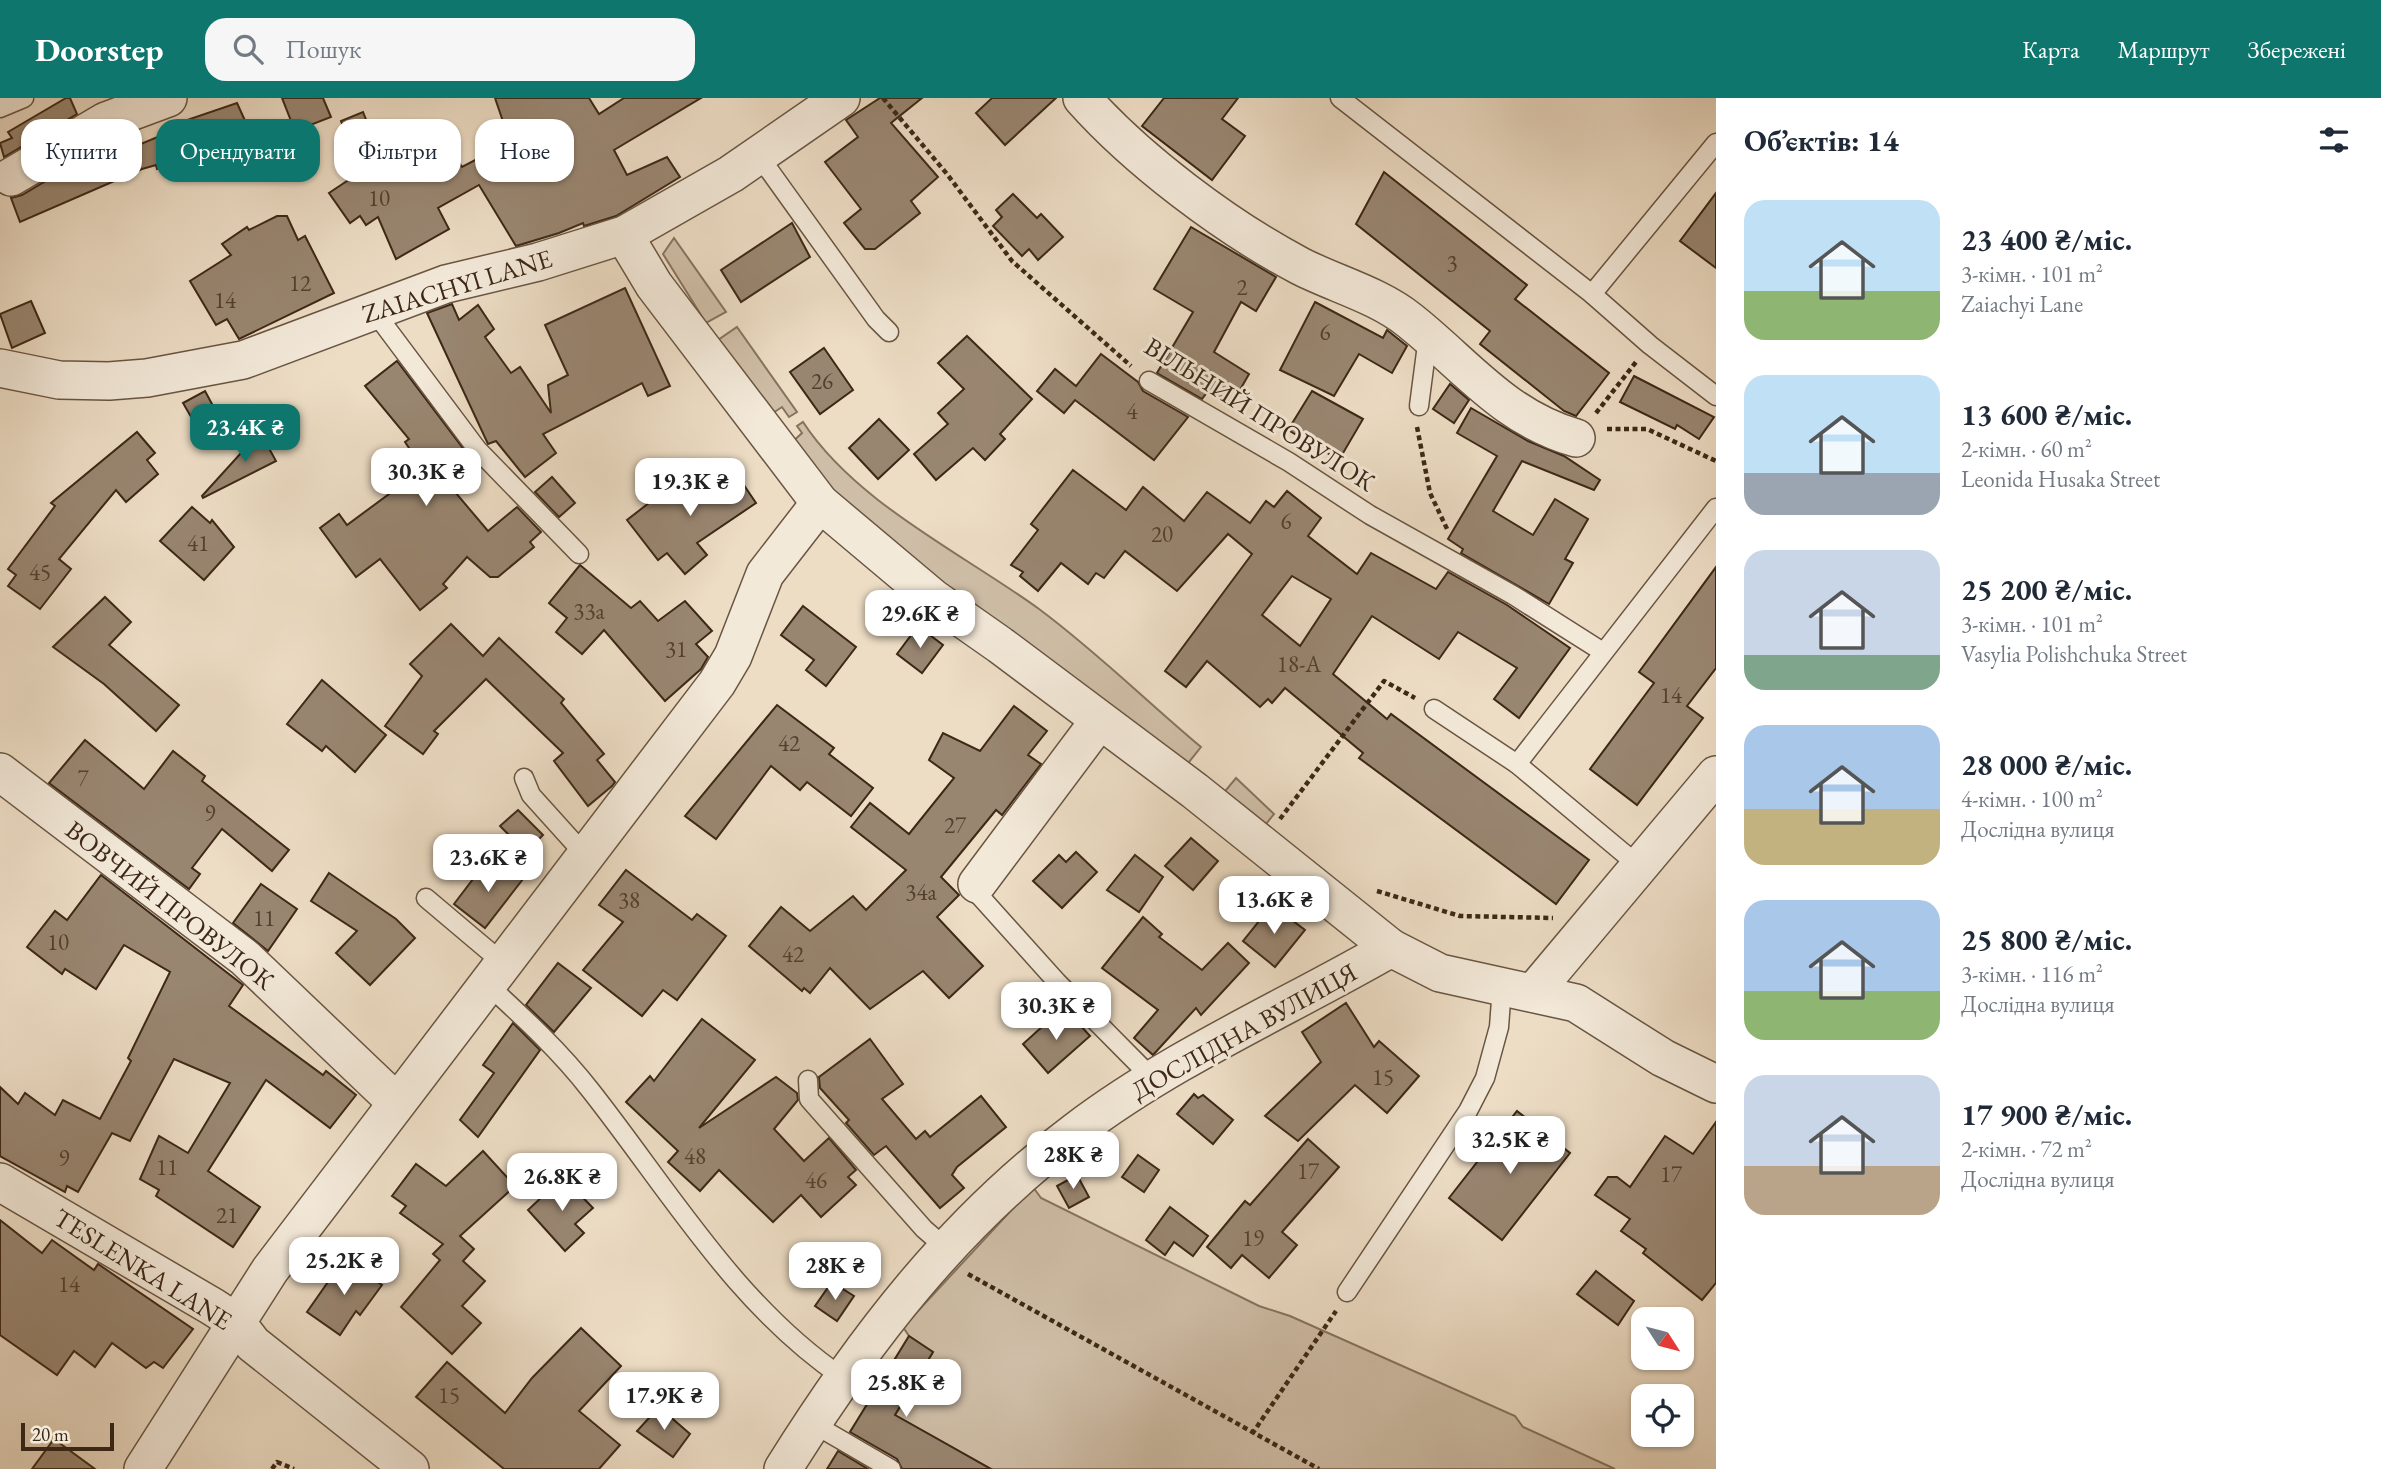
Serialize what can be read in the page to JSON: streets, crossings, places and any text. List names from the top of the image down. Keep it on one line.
{"streets":{"street":["ZAIACHYI LANE","ВОВЧИЙ ПРОВУЛОК","ДОСЛІДНА ВУЛИЦЯ","TESLENKA LANE"],"lane":["ВІЛЬНИЙ ПРОВУЛОК"]},"house_numbers":["10","3","12","2","14","6","26","4","6","20","41","45","33а","31","18-А","14","42","7","9","27","34а","38","11","10","42","15","48","9","11","17","17","46","21","19","14","15"],"scale_bar":"20 m","north":"bottom right","page":{"header":"Doorstep","search":"Пошук","nav":["Карта","Маршрут","Збережені"],"heading":"Об’єктів: 14","chip":["Купити","Орендувати","Фільтри","Нове"],"list":[{"name":"23 400 ₴/міс.","note":"3-кімн. · 101 m² · Zaiachyi Lane"},{"name":"13 600 ₴/міс.","note":"2-кімн. · 60 m² · Leonida Husaka Street"},{"name":"25 200 ₴/міс.","note":"3-кімн. · 101 m² · Vasylia Polishchuka Street"},{"name":"28 000 ₴/міс.","note":"4-кімн. · 100 m² · Дослідна вулиця"},{"name":"25 800 ₴/міс.","note":"3-кімн. · 116 m² · Дослідна вулиця"},{"name":"17 900 ₴/міс.","note":"2-кімн. · 72 m² · Дослідна вулиця"}],"price":["23.4K ₴","30.3K ₴","19.3K ₴","29.6K ₴","23.6K ₴","13.6K ₴","30.3K ₴","32.5K ₴","28K ₴","26.8K ₴","25.2K ₴","28K ₴","25.8K ₴","17.9K ₴"],"scale":"20 m"}}
